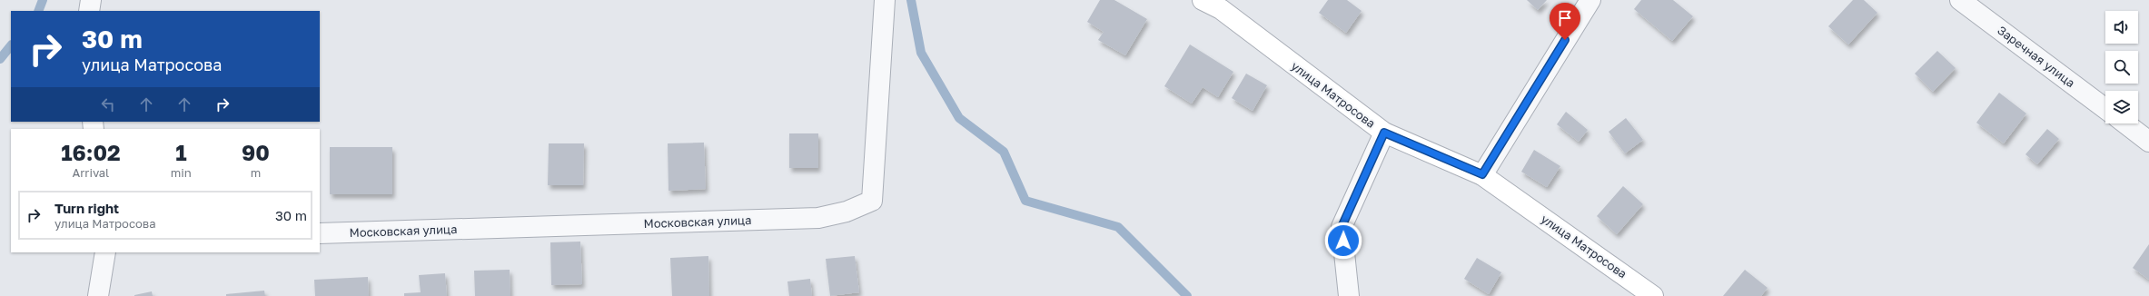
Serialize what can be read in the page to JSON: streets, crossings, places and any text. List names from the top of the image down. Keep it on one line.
{"streets":{"main road":["улица Матросова"],"street":["Заречная улица","Московская улица"]},"page":{"turn":["30 m","улица Матросова"],"eta":["16:02","Arrival","1","min","90","m"],"list":[{"name":"Turn right","note":"улица Матросова","value":"30 m"}]}}
